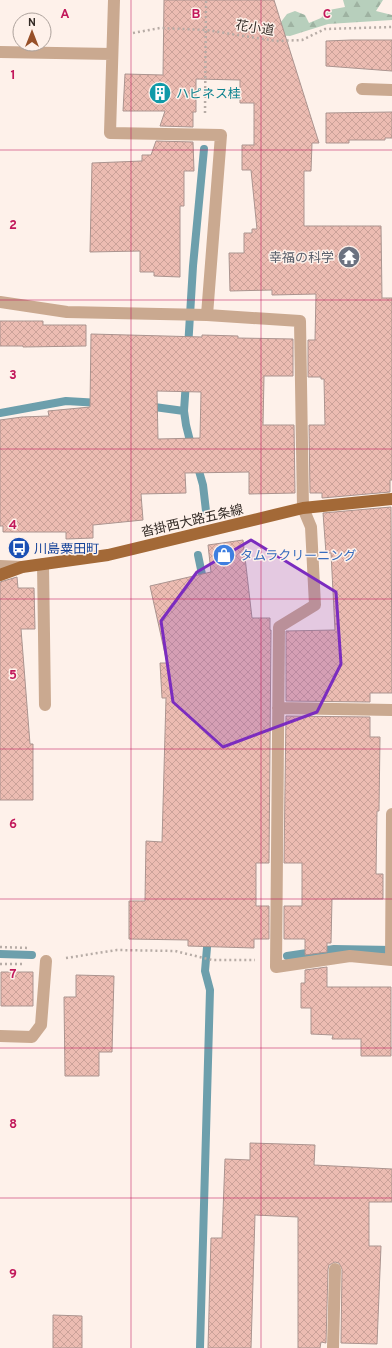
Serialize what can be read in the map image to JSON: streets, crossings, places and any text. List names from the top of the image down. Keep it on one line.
{"streets":{"main road":["沓掛西大路五条線"],"path":["花小道"]},"places":{"building":["ハピネス桂"],"temple":["幸福の科学"],"bus stop":["川島粟田町"],"shop":["タムラクリーニング"]},"north":"top","grid":{"columns":["A","B","C"],"rows":["1","2","3","4","5","6","7","8","9"]}}
